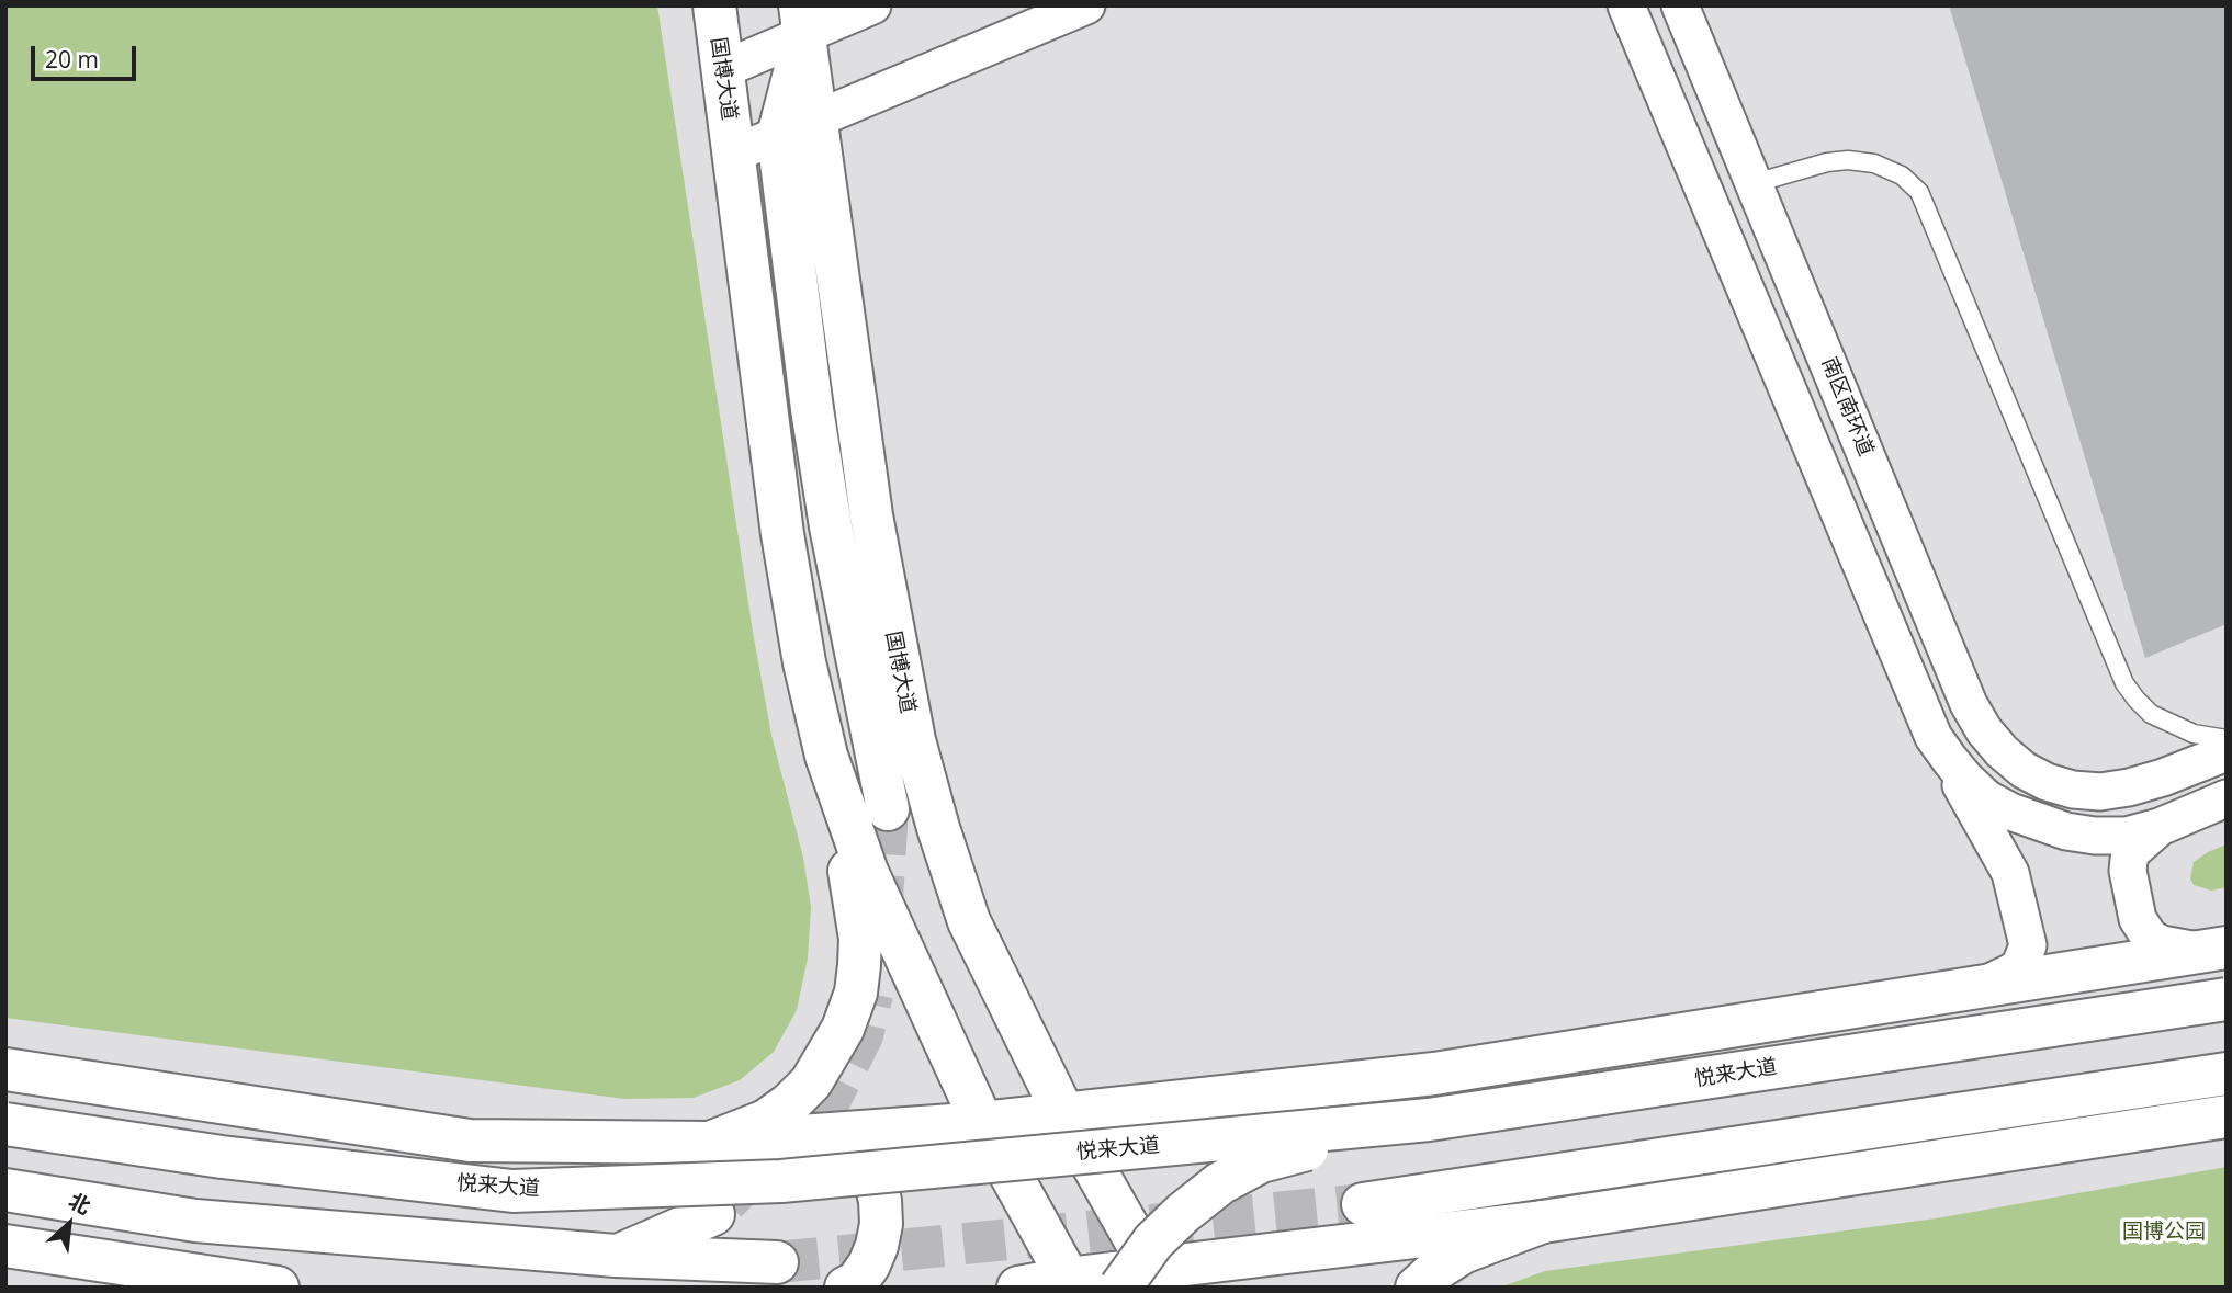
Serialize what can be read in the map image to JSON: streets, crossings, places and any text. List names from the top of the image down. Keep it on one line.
{"streets":{"main road":["国博大道","悦来大道"],"street":["南区南环道"]},"parks":["国博公园"],"scale_bar":"20 m","north":"top right"}
